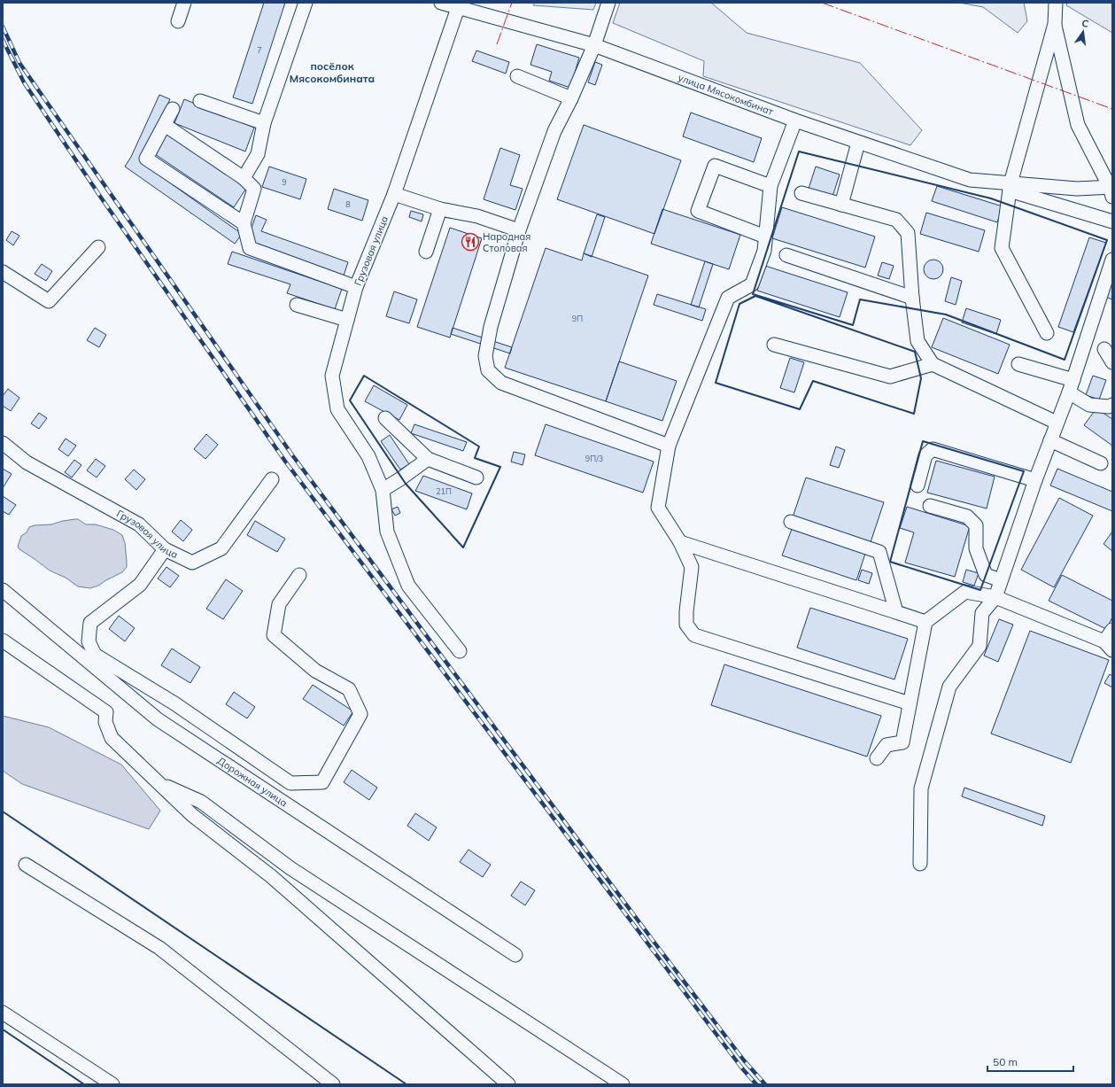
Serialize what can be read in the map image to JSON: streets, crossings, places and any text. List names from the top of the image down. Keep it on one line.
{"streets":{"street":["улица Мясокомбинат","Грузовая улица","Дорожная улица"]},"crossings":[["улица Мясокомбинат","Грузовая улица"]],"districts":["посёлок Мясокомбината"],"places":{"restaurant":["Народная Столовая"]},"house_numbers":["7","9","8","9П","9П/3","21П"],"scale_bar":"50 m","north":"top"}
